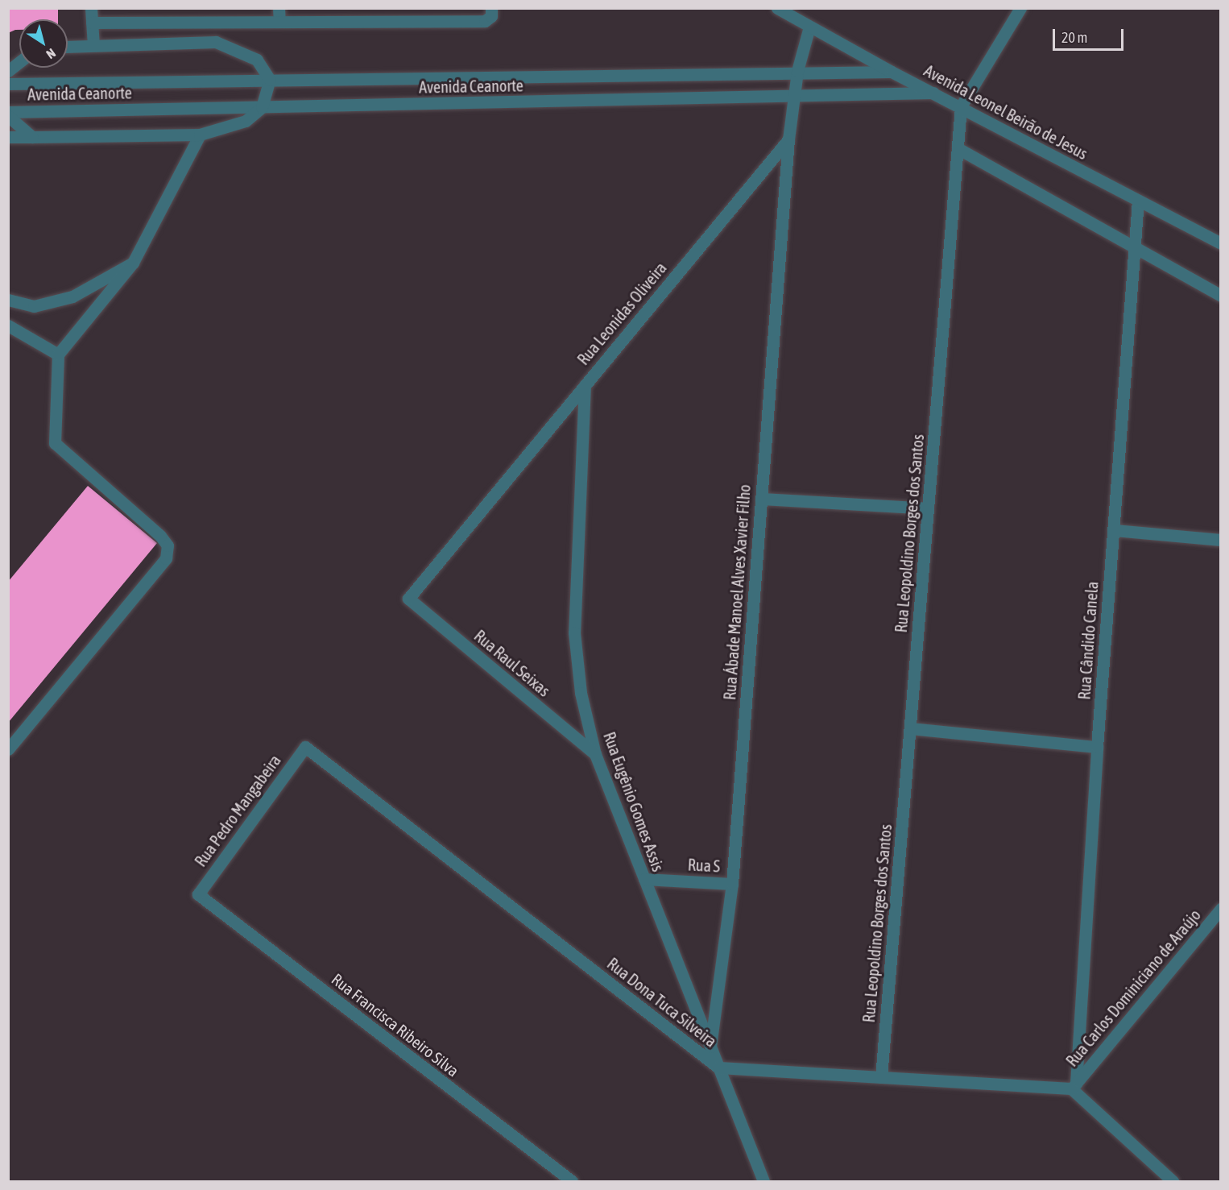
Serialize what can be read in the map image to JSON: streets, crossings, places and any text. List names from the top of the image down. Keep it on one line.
{"streets":{"street":["Avenida Ceanorte","Avenida Leonel Beirão de Jesus","Rua Leonidas Oliveira","Rua Leopoldino Borges dos Santos","Rua Ábade Manoel Alves Xavier Filho","Rua Cândido Canela","Rua Raul Seixas","Rua Eugênio Gomes Assis","Rua Pedro Mangabeira","Rua S","Rua Carlos Dominiciano de Araújo","Rua Dona Tuca Silveira","Rua Francisca Ribeiro Silva"]},"crossings":[["Avenida Ceanorte","Avenida Leonel Beirão de Jesus"],["Avenida Leonel Beirão de Jesus","Rua Leopoldino Borges dos Santos"],["Avenida Leonel Beirão de Jesus","Rua Cândido Canela"],["Rua Leonidas Oliveira","Rua Ábade Manoel Alves Xavier Filho"],["Rua Leonidas Oliveira","Rua Raul Seixas"],["Rua Leonidas Oliveira","Rua Eugênio Gomes Assis"],["Rua Leopoldino Borges dos Santos","Rua Dona Tuca Silveira"],["Rua Ábade Manoel Alves Xavier Filho","Rua Eugênio Gomes Assis"],["Rua Ábade Manoel Alves Xavier Filho","Rua S"],["Rua Cândido Canela","Rua Carlos Dominiciano de Araújo"],["Rua Cândido Canela","Rua Dona Tuca Silveira"],["Rua Raul Seixas","Rua Eugênio Gomes Assis"],["Rua Eugênio Gomes Assis","Rua S"],["Rua Eugênio Gomes Assis","Rua Dona Tuca Silveira"],["Rua Pedro Mangabeira","Rua Dona Tuca Silveira"],["Rua Pedro Mangabeira","Rua Francisca Ribeiro Silva"],["Rua Carlos Dominiciano de Araújo","Rua Dona Tuca Silveira"]],"scale_bar":"20 m","north":"bottom right"}
